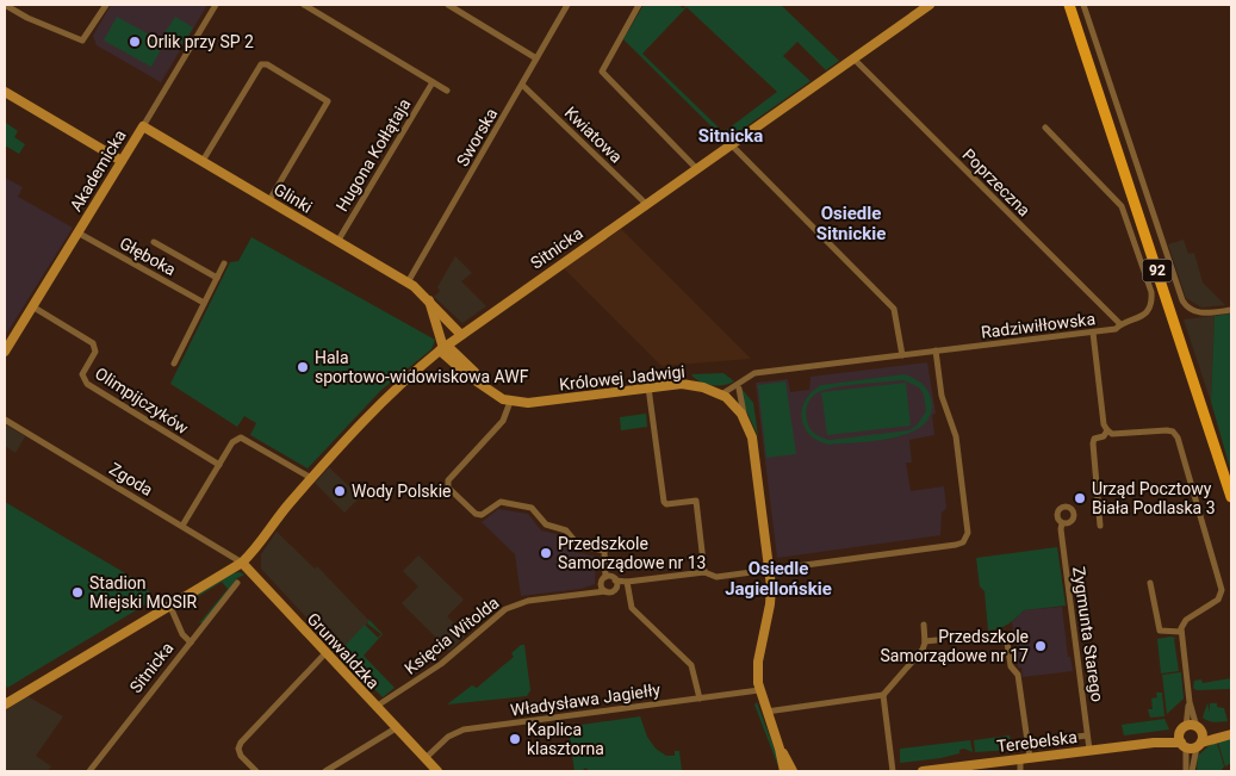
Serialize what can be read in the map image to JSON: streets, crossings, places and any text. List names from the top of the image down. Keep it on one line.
{"streets":{"main road":["92"],"street":["Kwiatowa","Sworska","Hugona Kołłątaja","Akademicka","Poprzeczna","Glinki","Sitnicka","Głęboka","Radziwiłłowska","Królowej Jadwigi","Olimpijczyków","Zgoda","Zygmunta Starego","Księcia Witolda","Grunwaldzka","Władysława Jagiełły","Terebelska"]},"crossings":[["Kwiatowa","Sworska"],["Kwiatowa","Sitnicka"],["Sworska","Glinki"],["Hugona Kołłątaja","Glinki"],["Akademicka","Glinki"],["Akademicka","Głęboka"],["Akademicka","Olimpijczyków"],["Poprzeczna","Sitnicka"],["Poprzeczna","Radziwiłłowska"],["Glinki","Sitnicka"],["Sitnicka","Zgoda"],["Sitnicka","Grunwaldzka"],["Radziwiłłowska","Królowej Jadwigi"],["Zgoda","Grunwaldzka"],["Zygmunta Starego","Terebelska"],["Księcia Witolda","Grunwaldzka"],["Grunwaldzka","Władysława Jagiełły"]],"districts":["Sitnicka","Osiedle Sitnickie","Osiedle Jagiellońskie"],"places":["Orlik przy SP 2","Hala sportowo-widowiskowa AWF","Wody Polskie","Urząd Pocztowy Biała Podlaska 3","Przedszkole Samorządowe nr 13","Stadion Miejski MOSIR","Przedszkole Samorządowe nr 17","Kaplica klasztorna"]}
